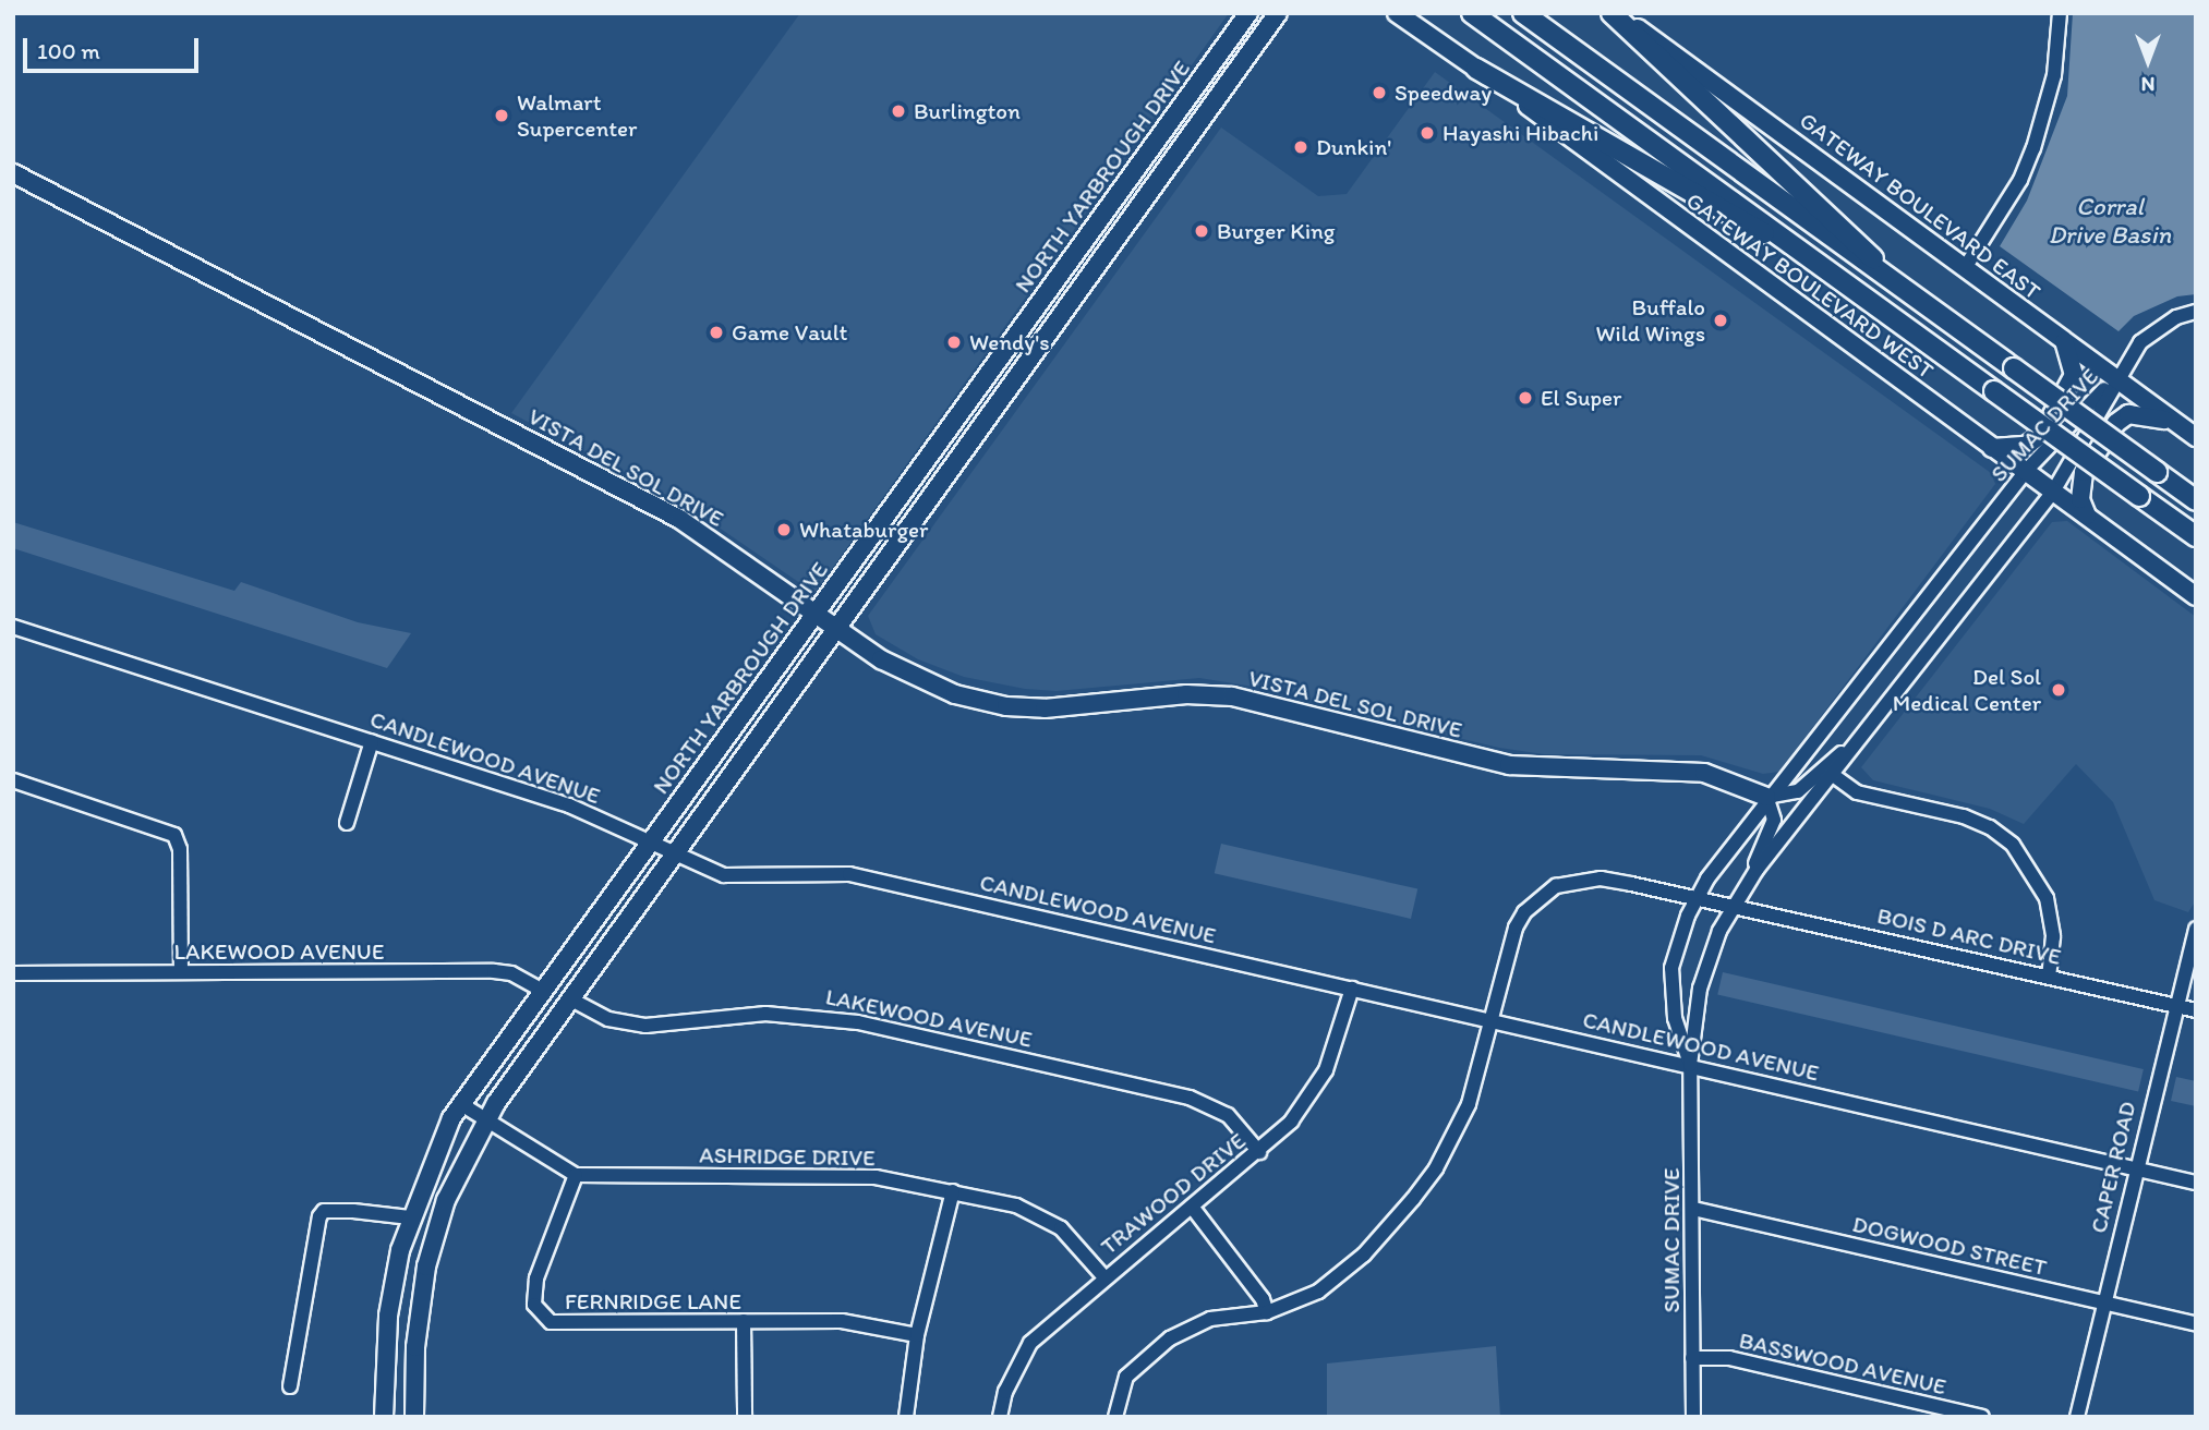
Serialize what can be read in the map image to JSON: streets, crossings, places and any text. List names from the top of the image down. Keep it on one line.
{"streets":{"main road":["NORTH YARBROUGH DRIVE","GATEWAY BOULEVARD EAST","GATEWAY BOULEVARD WEST","VISTA DEL SOL DRIVE"],"street":["SUMAC DRIVE","CANDLEWOOD AVENUE","BOIS D ARC DRIVE","LAKEWOOD AVENUE","ASHRIDGE DRIVE","CAPER ROAD","TRAWOOD DRIVE","DOGWOOD STREET","FERNRIDGE LANE","BASSWOOD AVENUE"]},"crossings":[["NORTH YARBROUGH DRIVE","VISTA DEL SOL DRIVE"],["NORTH YARBROUGH DRIVE","CANDLEWOOD AVENUE"],["NORTH YARBROUGH DRIVE","LAKEWOOD AVENUE"],["GATEWAY BOULEVARD EAST","SUMAC DRIVE"],["GATEWAY BOULEVARD WEST","SUMAC DRIVE"],["SUMAC DRIVE","VISTA DEL SOL DRIVE"],["SUMAC DRIVE","CANDLEWOOD AVENUE"],["SUMAC DRIVE","BOIS D ARC DRIVE"],["SUMAC DRIVE","DOGWOOD STREET"],["SUMAC DRIVE","BASSWOOD AVENUE"],["CANDLEWOOD AVENUE","BOIS D ARC DRIVE"],["CANDLEWOOD AVENUE","CAPER ROAD"],["CANDLEWOOD AVENUE","TRAWOOD DRIVE"],["BOIS D ARC DRIVE","CAPER ROAD"],["LAKEWOOD AVENUE","TRAWOOD DRIVE"],["ASHRIDGE DRIVE","TRAWOOD DRIVE"],["ASHRIDGE DRIVE","FERNRIDGE LANE"],["CAPER ROAD","DOGWOOD STREET"]],"water":["Corral Drive Basin"],"places":["Speedway","Burlington","Walmart Supercenter","Hayashi Hibachi","Dunkin'","Burger King","Buffalo Wild Wings","Game Vault","Wendy's","El Super","Whataburger","Del Sol Medical Center"],"scale_bar":"100 m","north":"bottom"}
